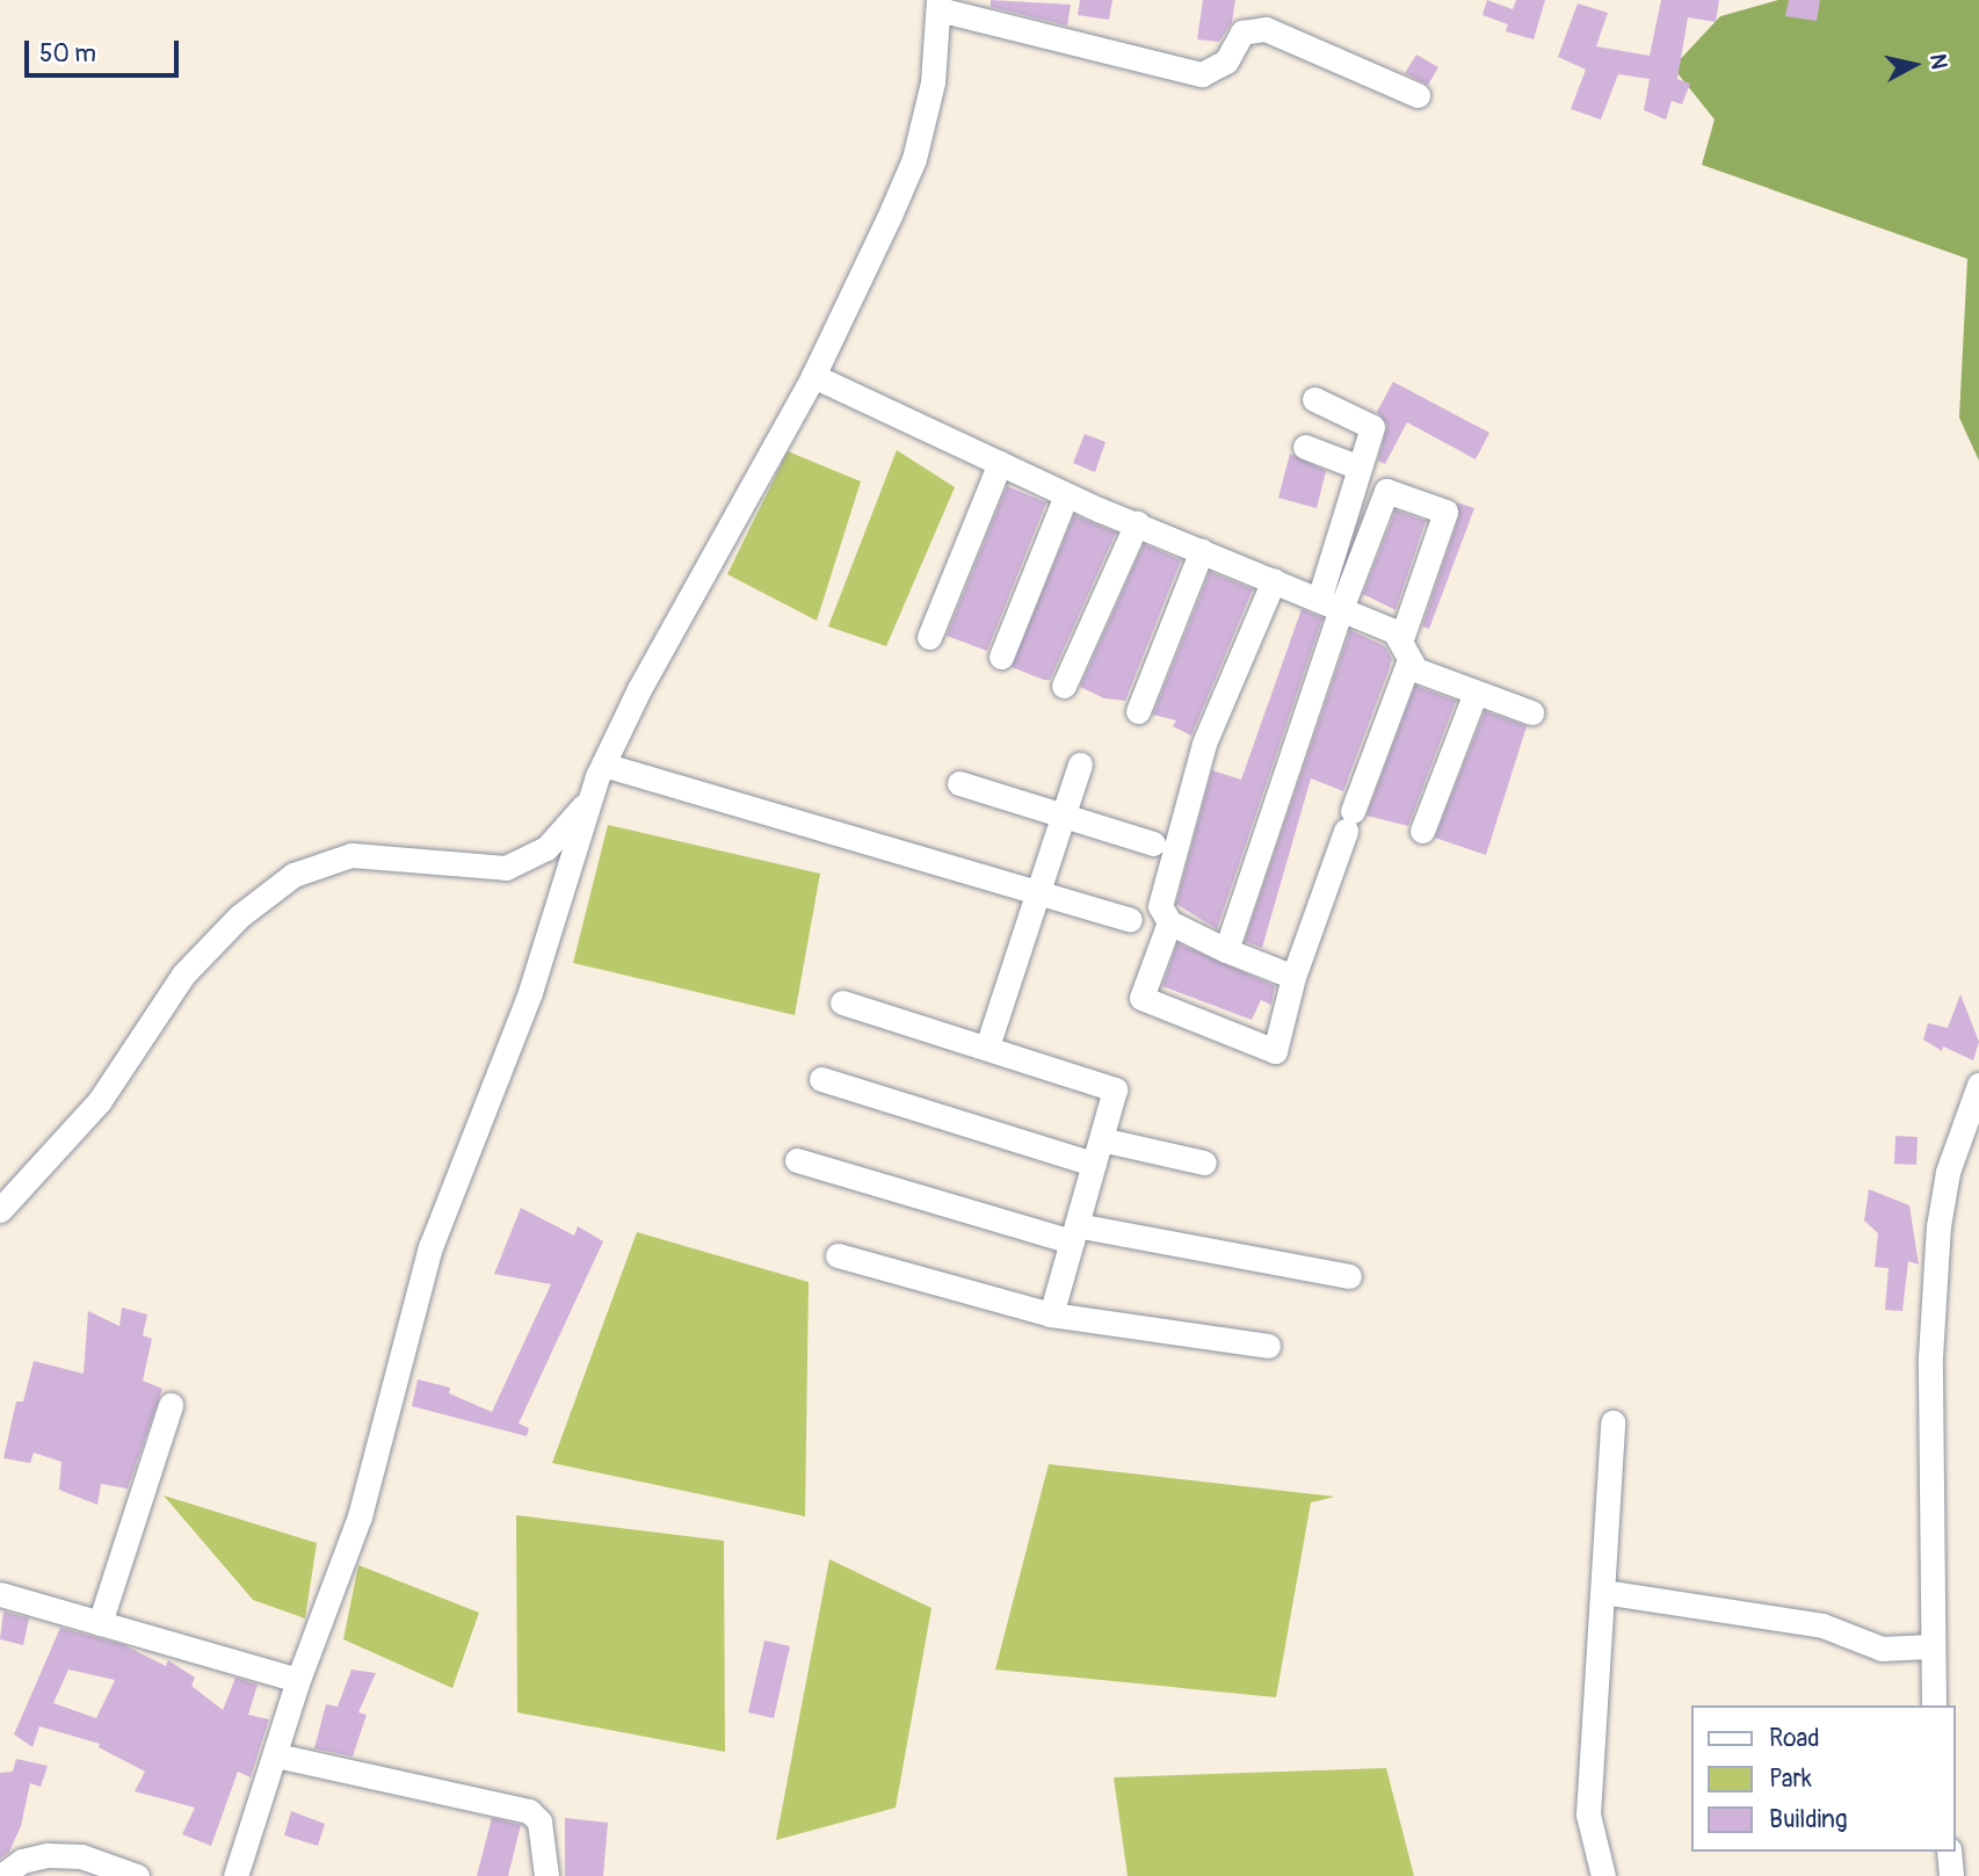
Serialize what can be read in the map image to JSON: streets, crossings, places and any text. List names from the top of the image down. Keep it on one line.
{"legend":["Road","Park","Building"],"scale_bar":"50 m","north":"right"}
